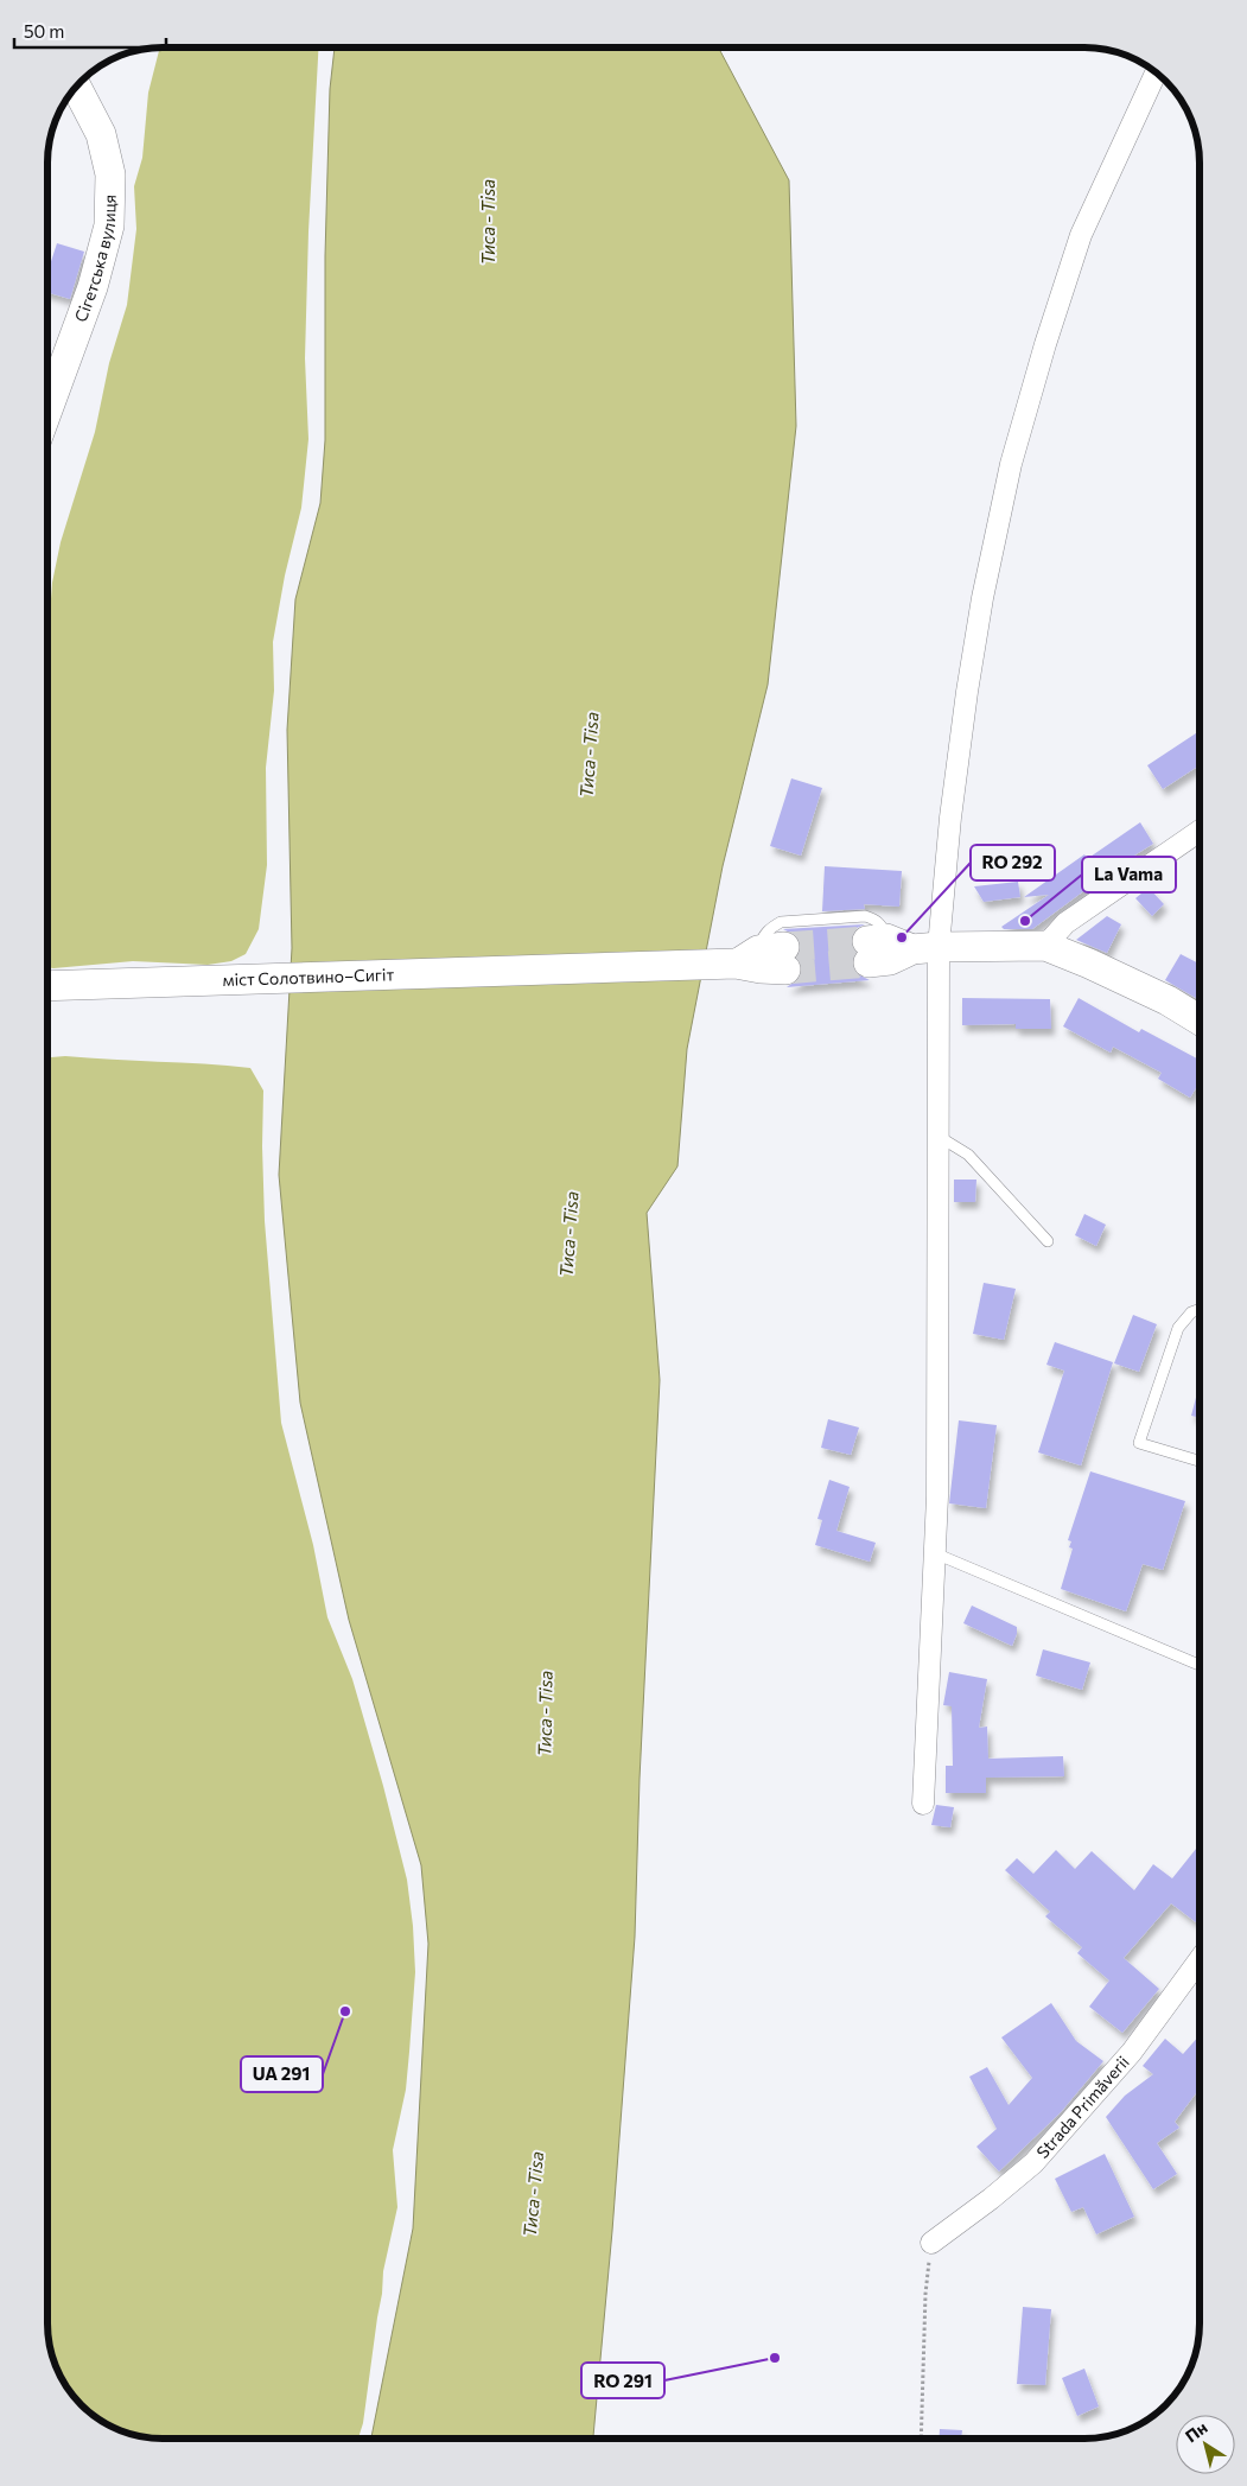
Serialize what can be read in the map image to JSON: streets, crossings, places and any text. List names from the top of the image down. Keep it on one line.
{"streets":{"street":["Сігетська вулиця","міст Солотвино–Сигіт","Strada Primăverii"]},"water":["Тиса - Tisa"],"places":["La Vama","RO 292","UA 291","RO 291"],"scale_bar":"50 m","north":"top left"}
